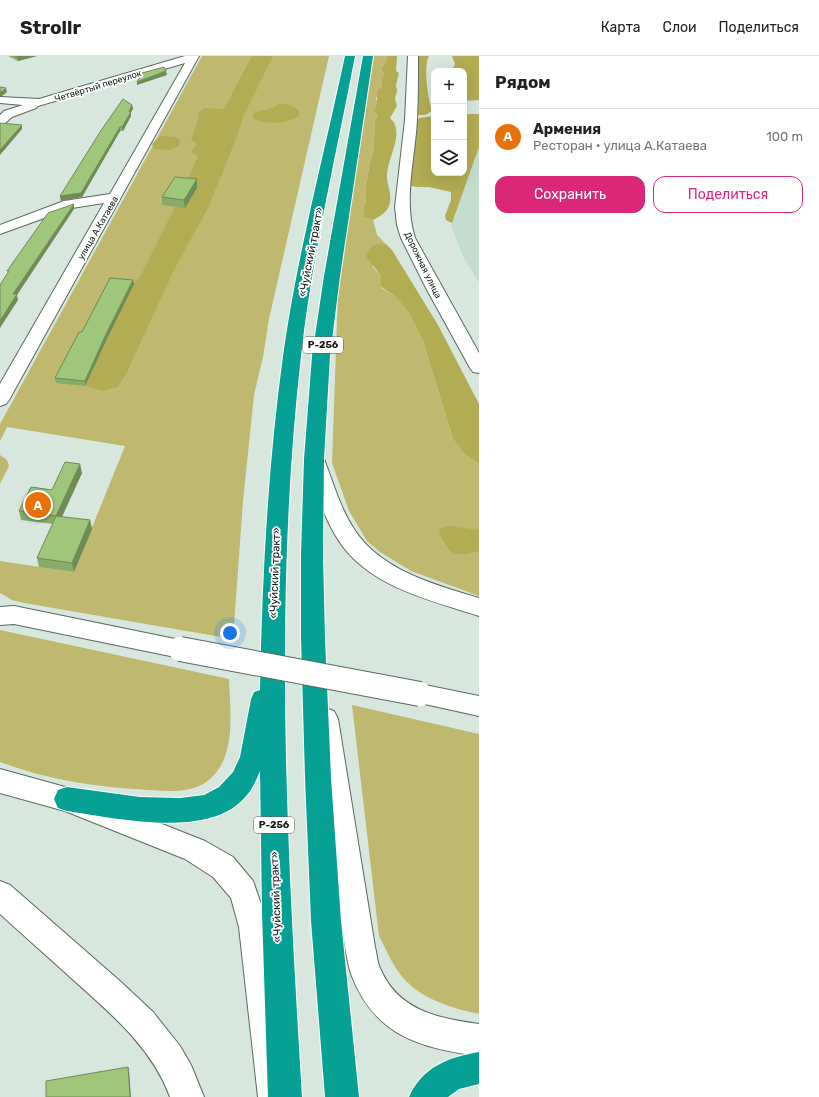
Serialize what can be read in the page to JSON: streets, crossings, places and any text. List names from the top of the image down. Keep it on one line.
{"streets":{"highway":["«Чуйский тракт»","Р-256"],"street":["Четвёртый переулок","улица А.Катаева","Дорожная улица"]},"crossings":[["Четвёртый переулок","улица А.Катаева"]],"page":{"header":"Strollr","nav":["Карта","Слои","Поделиться"],"heading":"Рядом","map_buttons":["+","−"],"list":[{"mark":"A","name":"Армения","note":"Ресторан · улица А.Катаева","value":"100 m"}],"buttons":["Сохранить","Поделиться"],"pins":"A"}}
